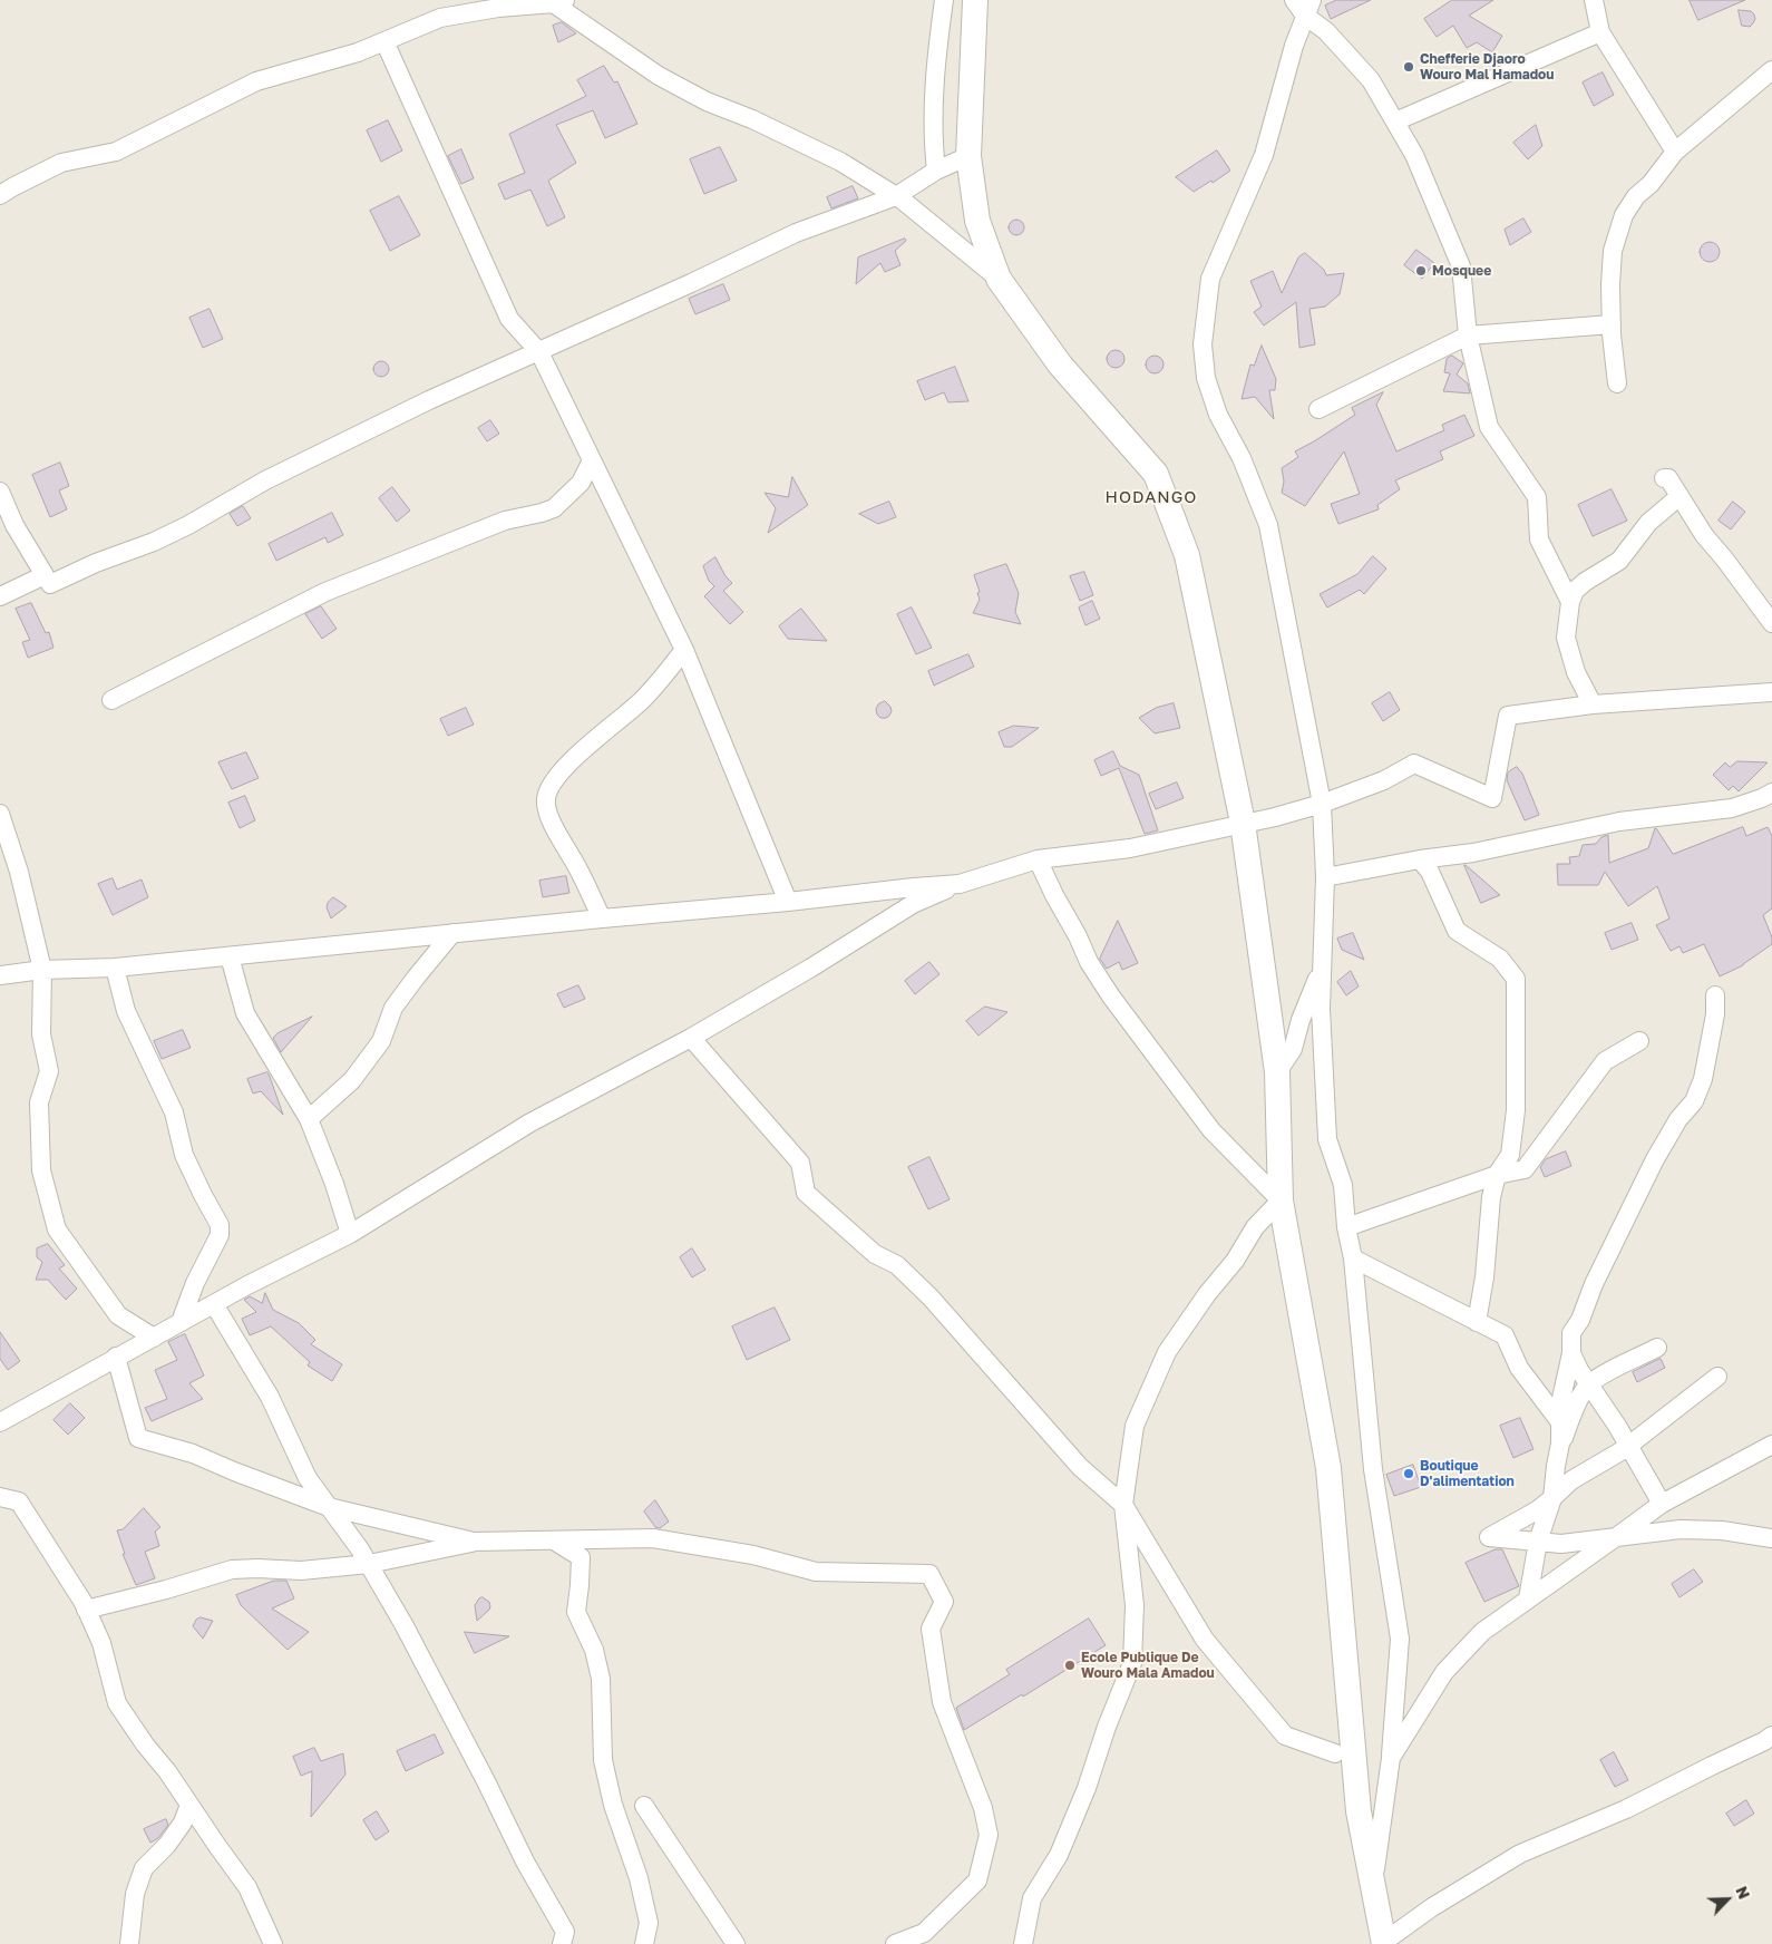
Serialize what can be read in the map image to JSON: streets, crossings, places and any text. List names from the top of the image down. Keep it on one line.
{"districts":["HODANGO"],"places":["Chefferie Djaoro Wouro Mal Hamadou","Mosquee","Boutique D'alimentation","Ecole Publique De Wouro Mala Amadou"],"north":"top right"}
